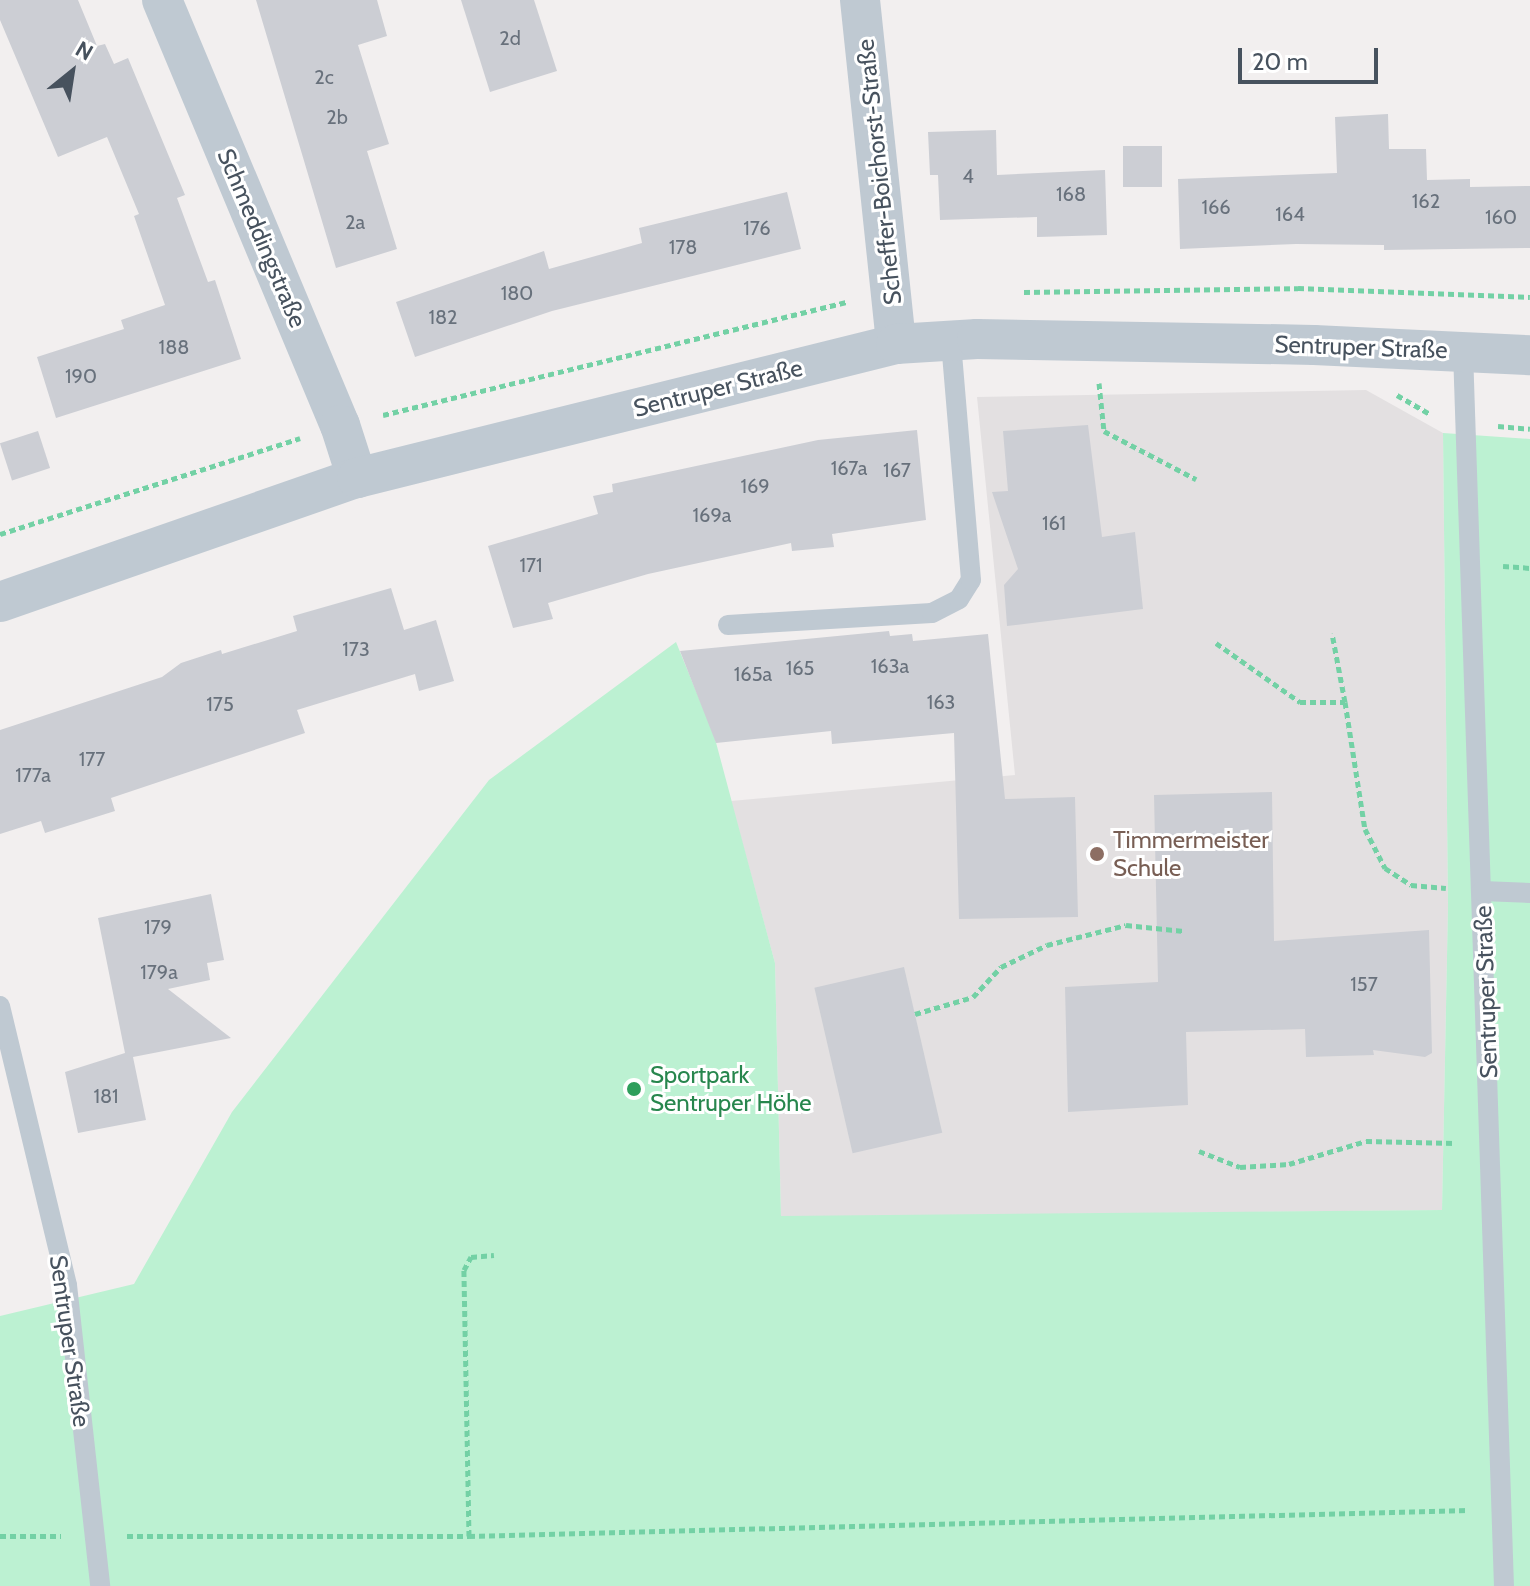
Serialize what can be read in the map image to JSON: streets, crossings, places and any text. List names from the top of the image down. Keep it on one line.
{"streets":{"street":["Scheffer-Boichorst-Straße","Schmeddingstraße","Sentruper Straße"]},"crossings":[["Scheffer-Boichorst-Straße","Sentruper Straße"],["Schmeddingstraße","Sentruper Straße"]],"places":["Timmermeister Schule","Sportpark Sentruper Höhe"],"house_numbers":["2d","2c","2b","4","168","162","166","164","160","2a","176","178","180","182","188","190","167a","167","169","169a","161","171","173","163a","165","165a","163","175","177","177a","179","179a","157","181"],"scale_bar":"20 m","north":"top right"}
